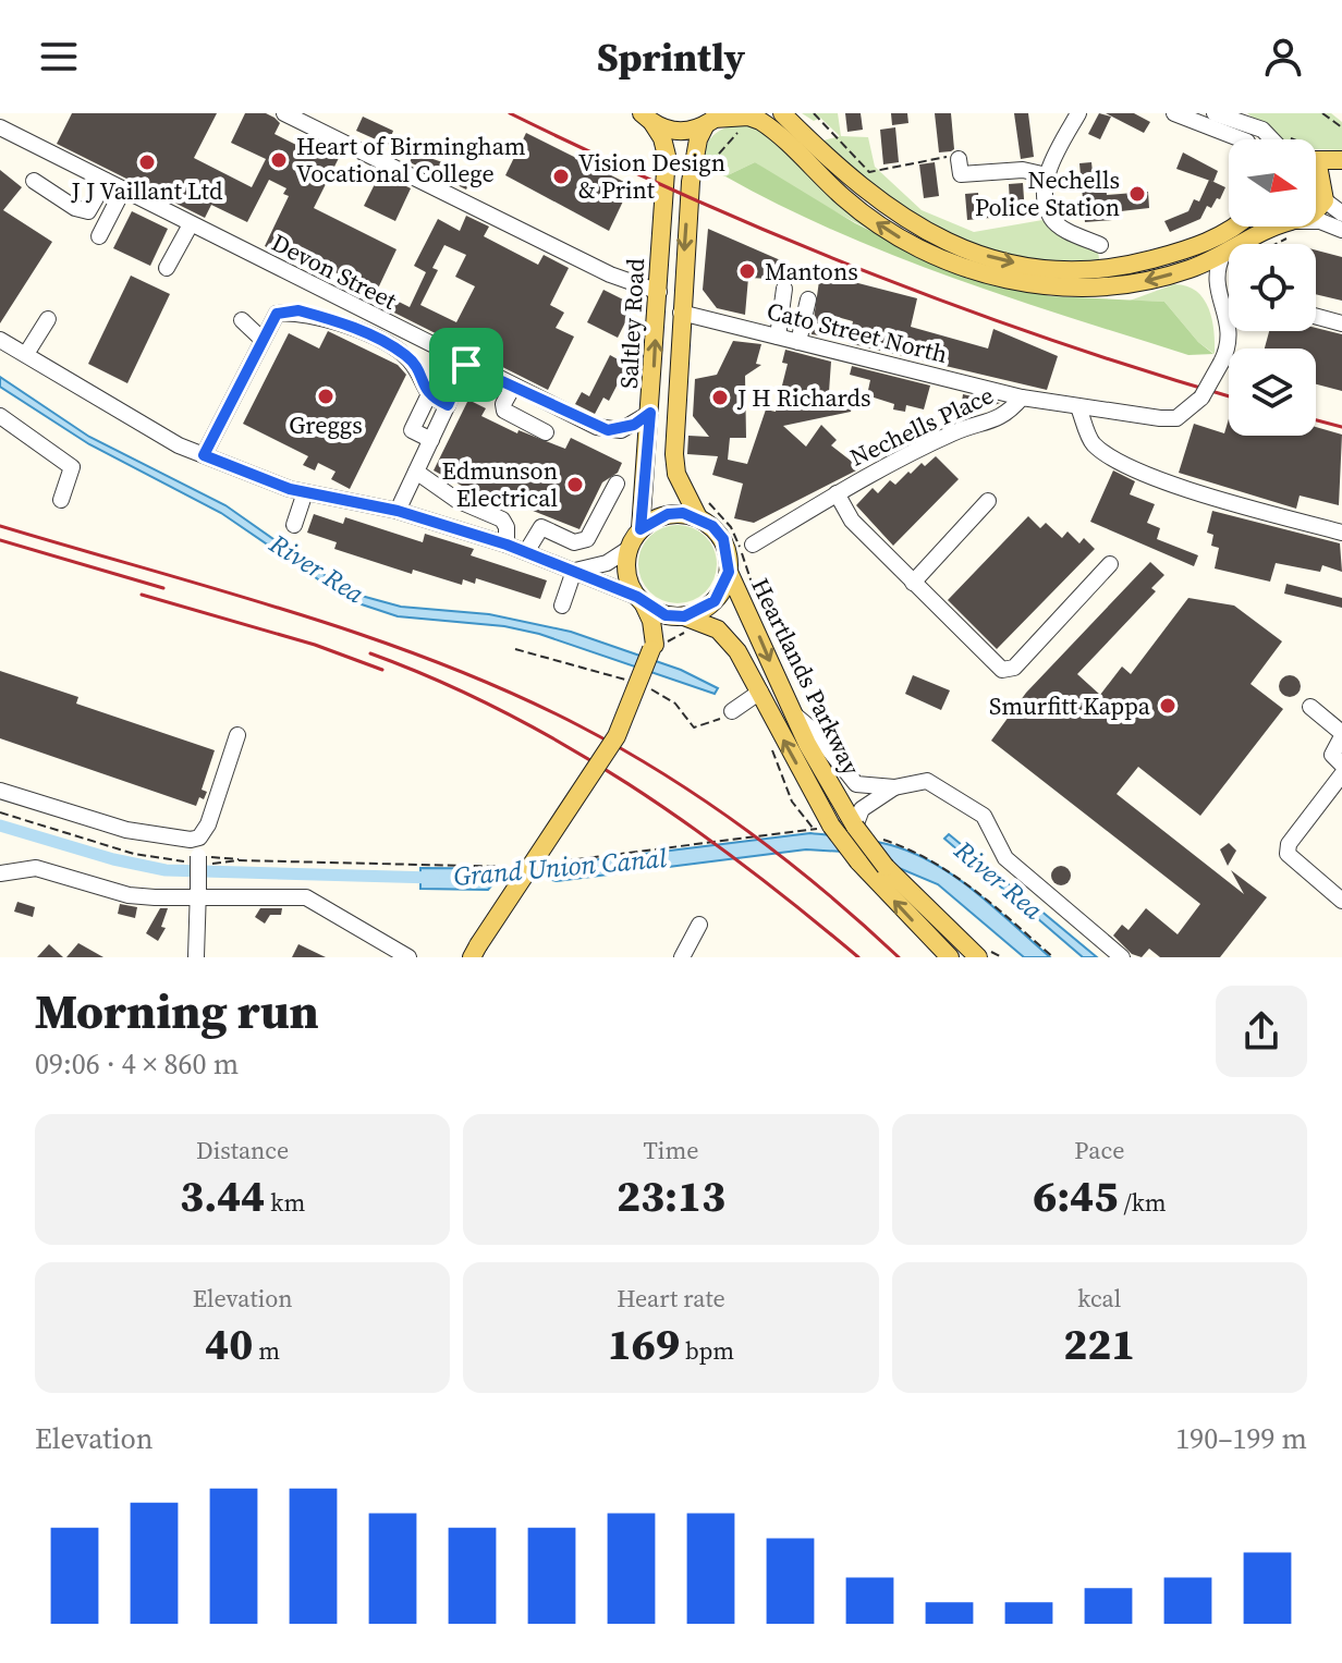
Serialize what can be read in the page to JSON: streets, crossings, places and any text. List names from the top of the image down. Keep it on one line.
{"streets":{"main road":["Saltley Road","Heartlands Parkway"],"street":["Devon Street","Cato Street North","Nechells Place"]},"crossings":[["Devon Street","Saltley Road"],["Saltley Road","Cato Street North"],["Saltley Road","Heartlands Parkway"],["Cato Street North","Nechells Place"]],"water":["River Rea","Grand Union Canal"],"places":["Heart of Birmingham Vocational College","J J Vaillant Ltd","Vision Design & Print","Nechells Police Station","Mantons","Greggs","J H Richards","Edmunson Electrical","Smurfitt Kappa"],"north":"right","page":{"header":"Sprintly","heading":["Morning run","09:06 · 4 × 860 m"],"stats":[["Distance","3.44 km"],["Time","23:13"],["Pace","6:45 /km"],["Elevation","40 m"],["Heart rate","169 bpm"],["kcal","221"]],"chart":["Elevation","190–199 m"]}}
